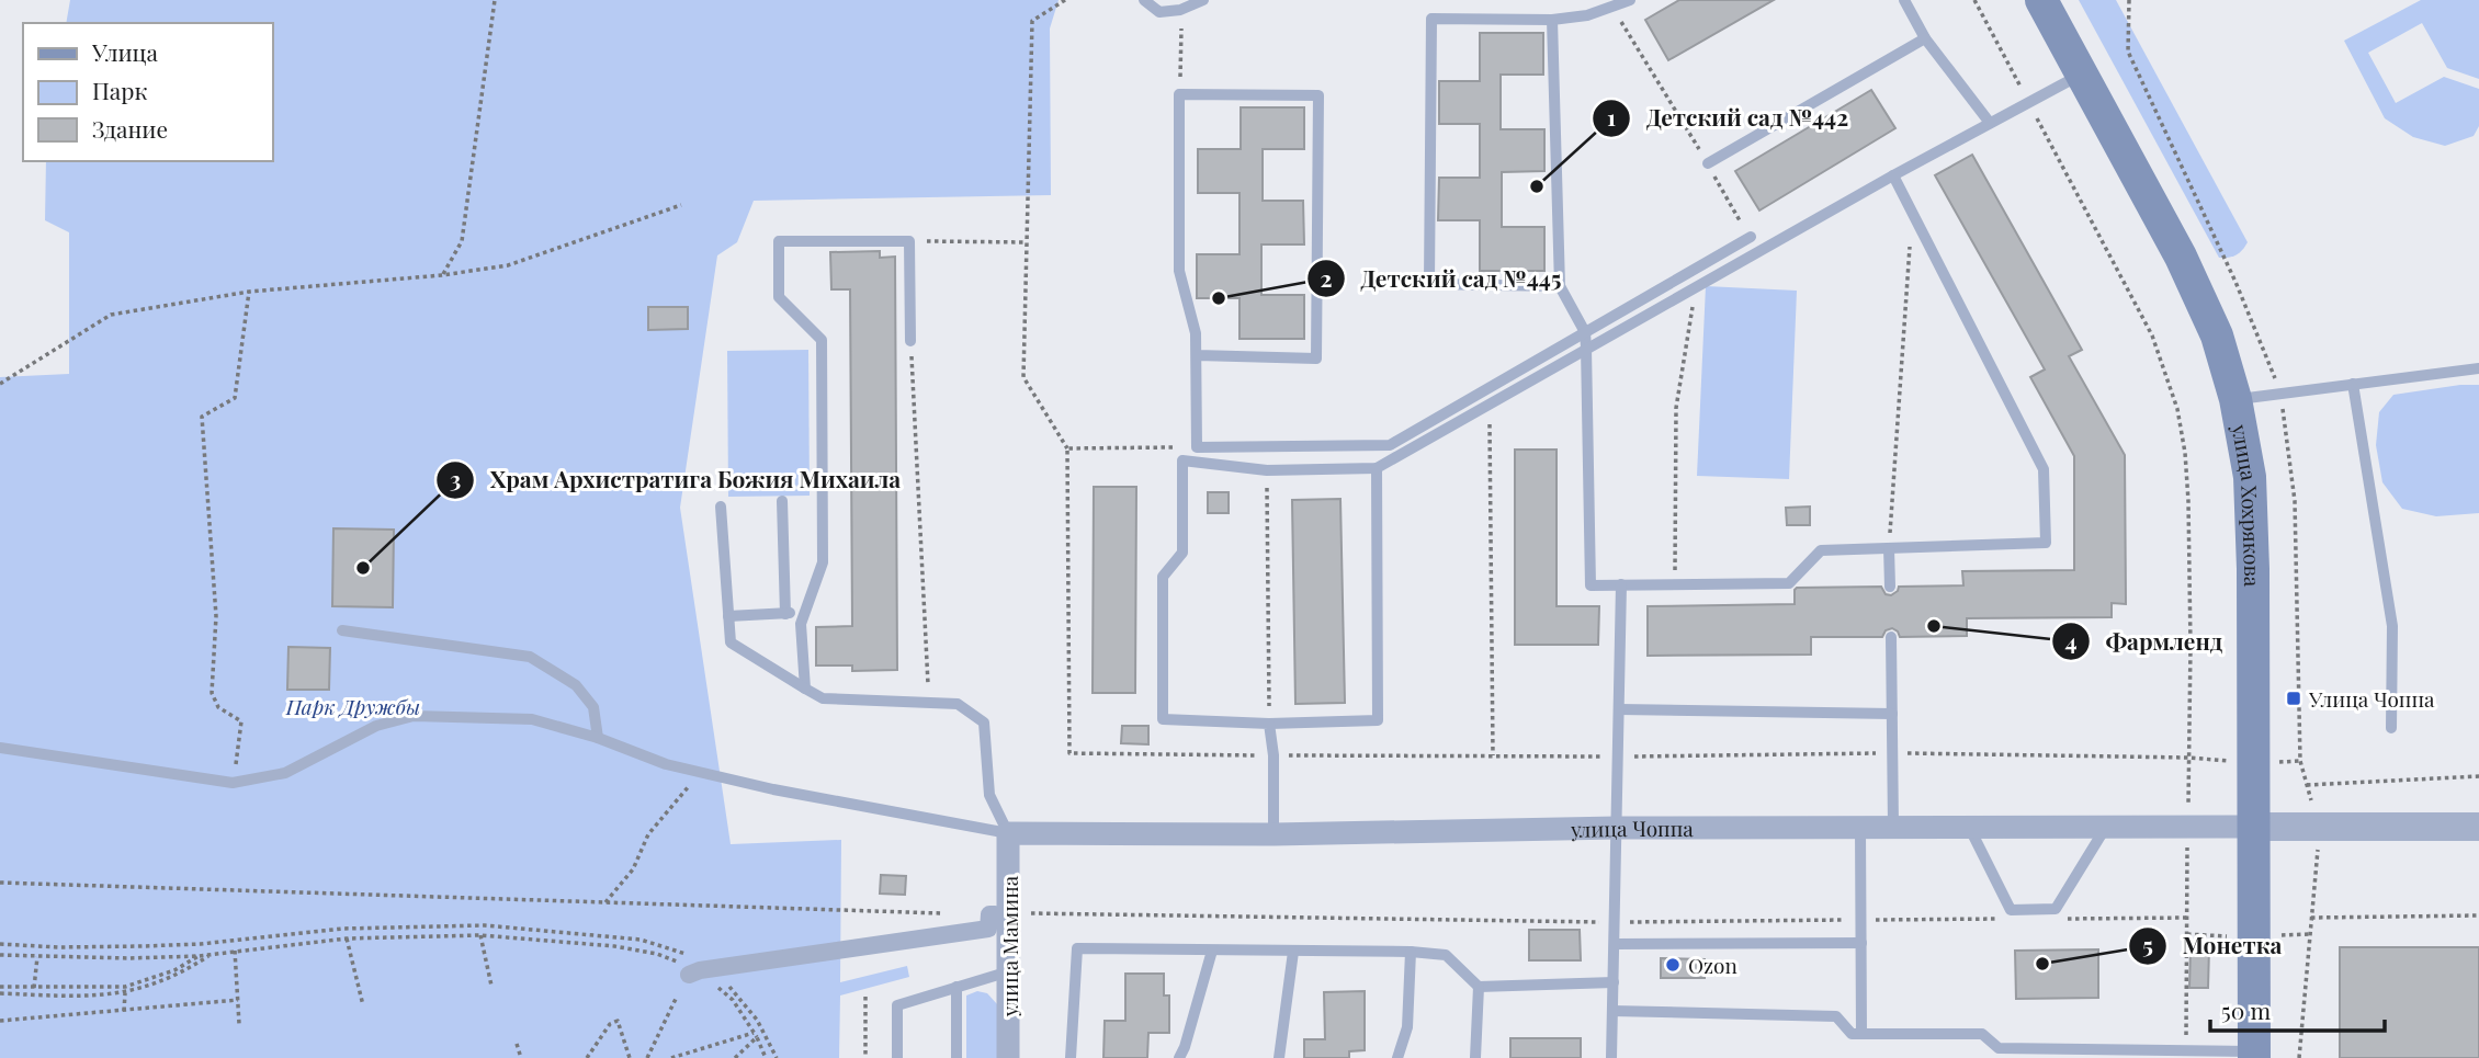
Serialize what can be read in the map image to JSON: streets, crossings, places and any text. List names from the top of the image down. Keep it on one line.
{"streets":{"main road":["улица Хохрякова"],"street":["улица Чоппа","улица Мамина"]},"crossings":[["улица Хохрякова","улица Чоппа"],["улица Чоппа","улица Мамина"]],"parks":["Парк Дружбы"],"places":{"other":["Детский сад №442","Детский сад №445","Храм Архистратига Божия Михаила","Фармленд","Монетка","Ozon"],"transit":["Улица Чоппа"]},"legend":["Улица","Парк","Здание"],"scale_bar":"50 m"}
